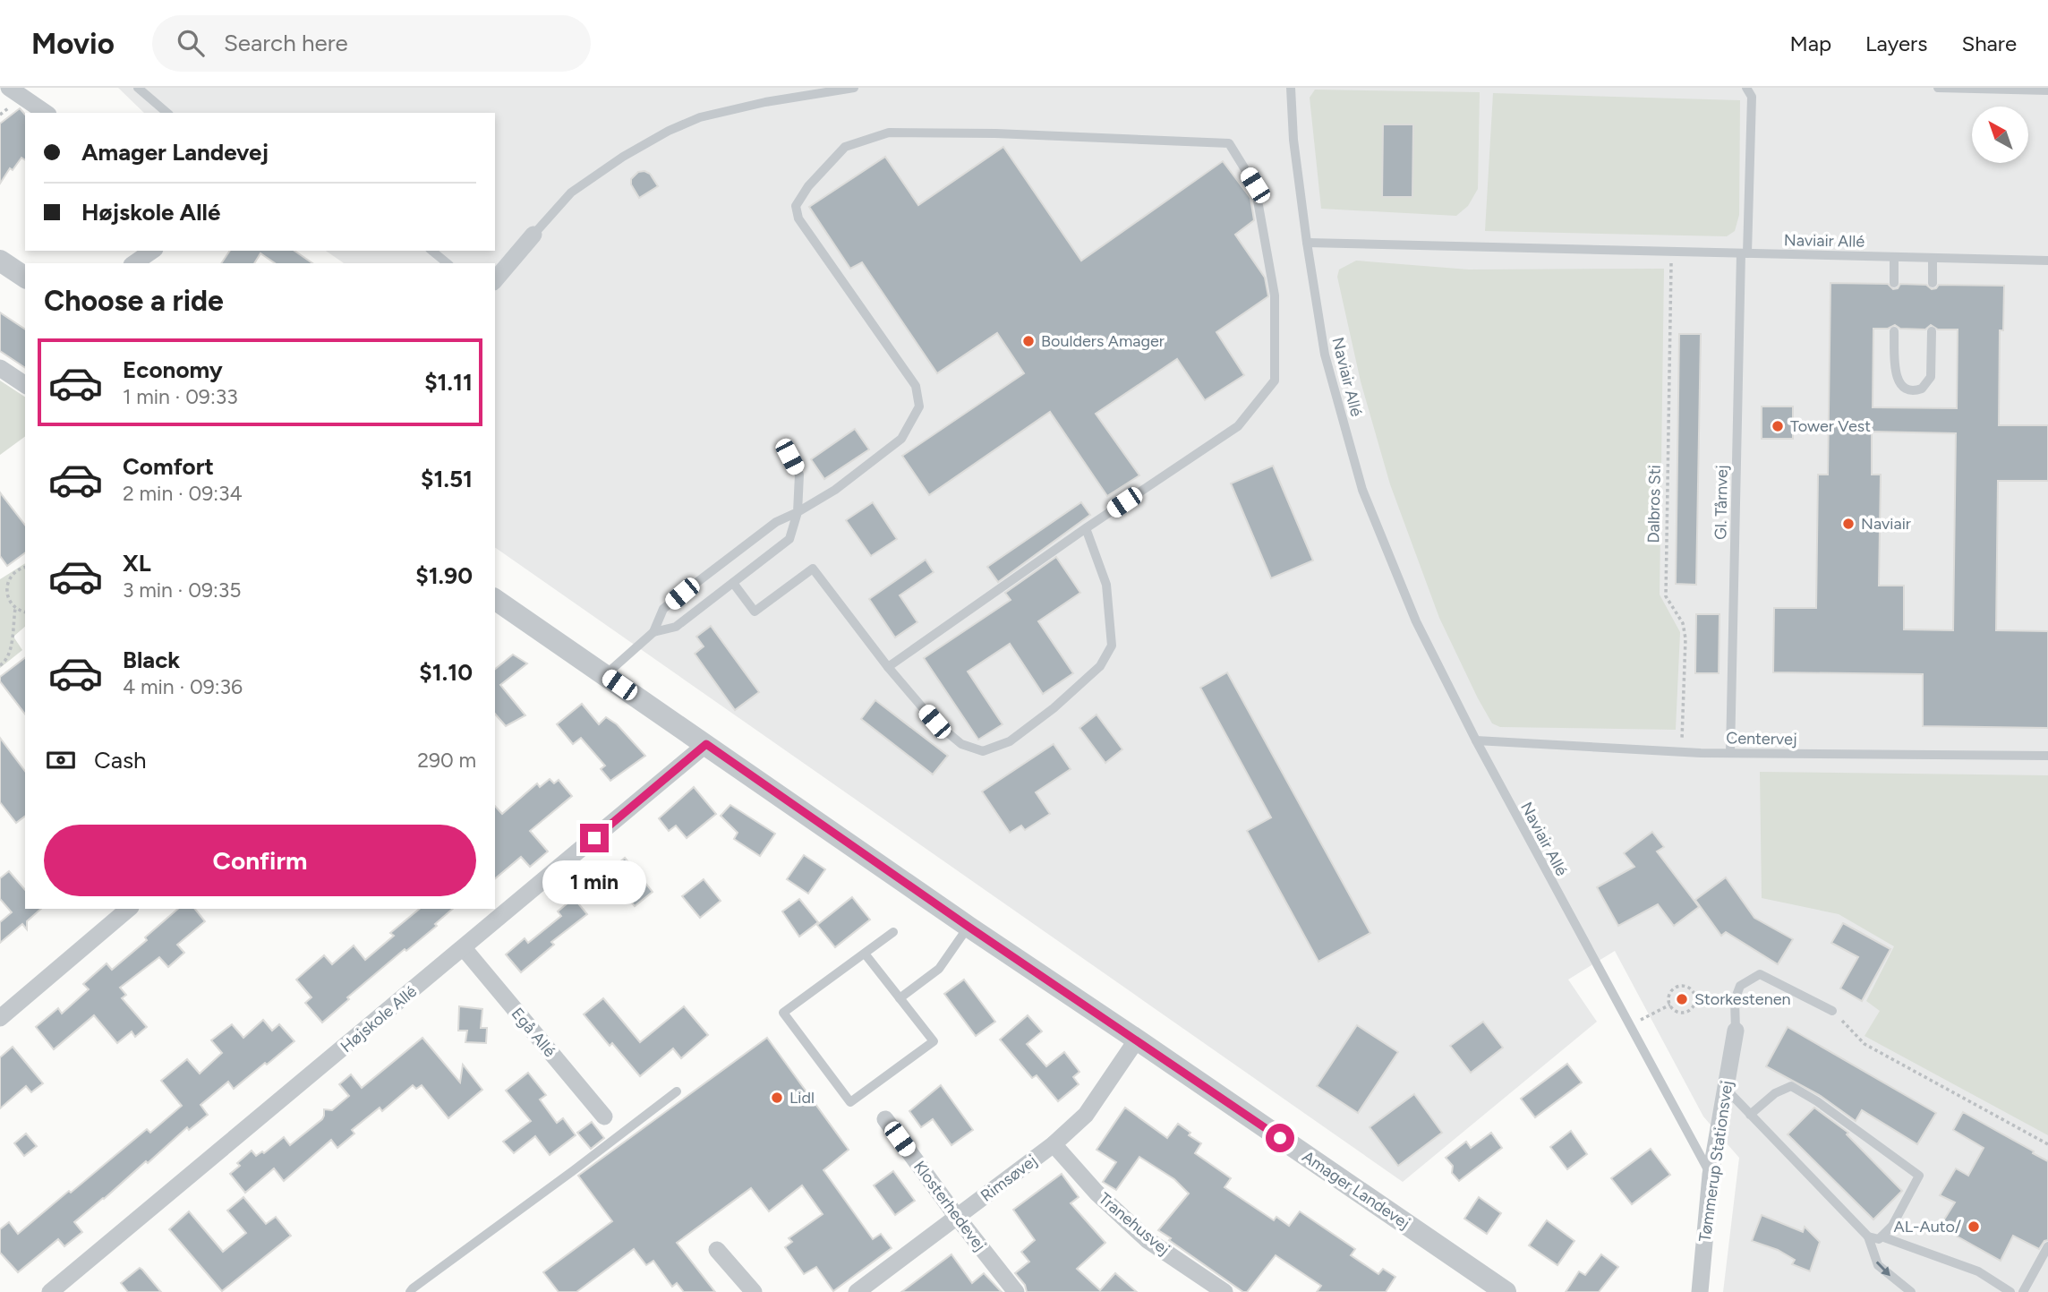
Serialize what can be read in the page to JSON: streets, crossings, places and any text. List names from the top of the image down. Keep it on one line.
{"streets":{"street":["Højskole Allé","Egå Allé","Tømmerup Stationsvej","Rimsøvej","Amager Landevej","Klosterhedevej","Tranehusvej"],"lane":["Naviair Allé","Gl. Tårnvej","Centervej"],"path":["Dalbros Sti"]},"crossings":[["Naviair Allé","Gl. Tårnvej"],["Naviair Allé","Dalbros Sti"],["Naviair Allé","Centervej"],["Naviair Allé","Tømmerup Stationsvej"],["Gl. Tårnvej","Centervej"],["Dalbros Sti","Centervej"],["Højskole Allé","Egå Allé"],["Højskole Allé","Amager Landevej"],["Rimsøvej","Amager Landevej"],["Rimsøvej","Klosterhedevej"],["Rimsøvej","Tranehusvej"]],"places":["Boulders Amager","Tower Vest","Naviair","Storkestenen","Lidl","AL-Auto/"],"north":"top left","page":{"header":"Movio","search":"Search here","nav":["Map","Layers","Share"],"banner":["Amager Landevej","Højskole Allé"],"heading":"Choose a ride","list":[{"name":"Economy","note":"1 min · 09:33","value":"$1.11"},{"name":"Comfort","note":"2 min · 09:34","value":"$1.51"},{"name":"XL","note":"3 min · 09:35","value":"$1.90"},{"name":"Black","note":"4 min · 09:36","value":"$1.10"}],"pay":["Cash","290 m"],"buttons":"Confirm","bubble":"1 min"}}
